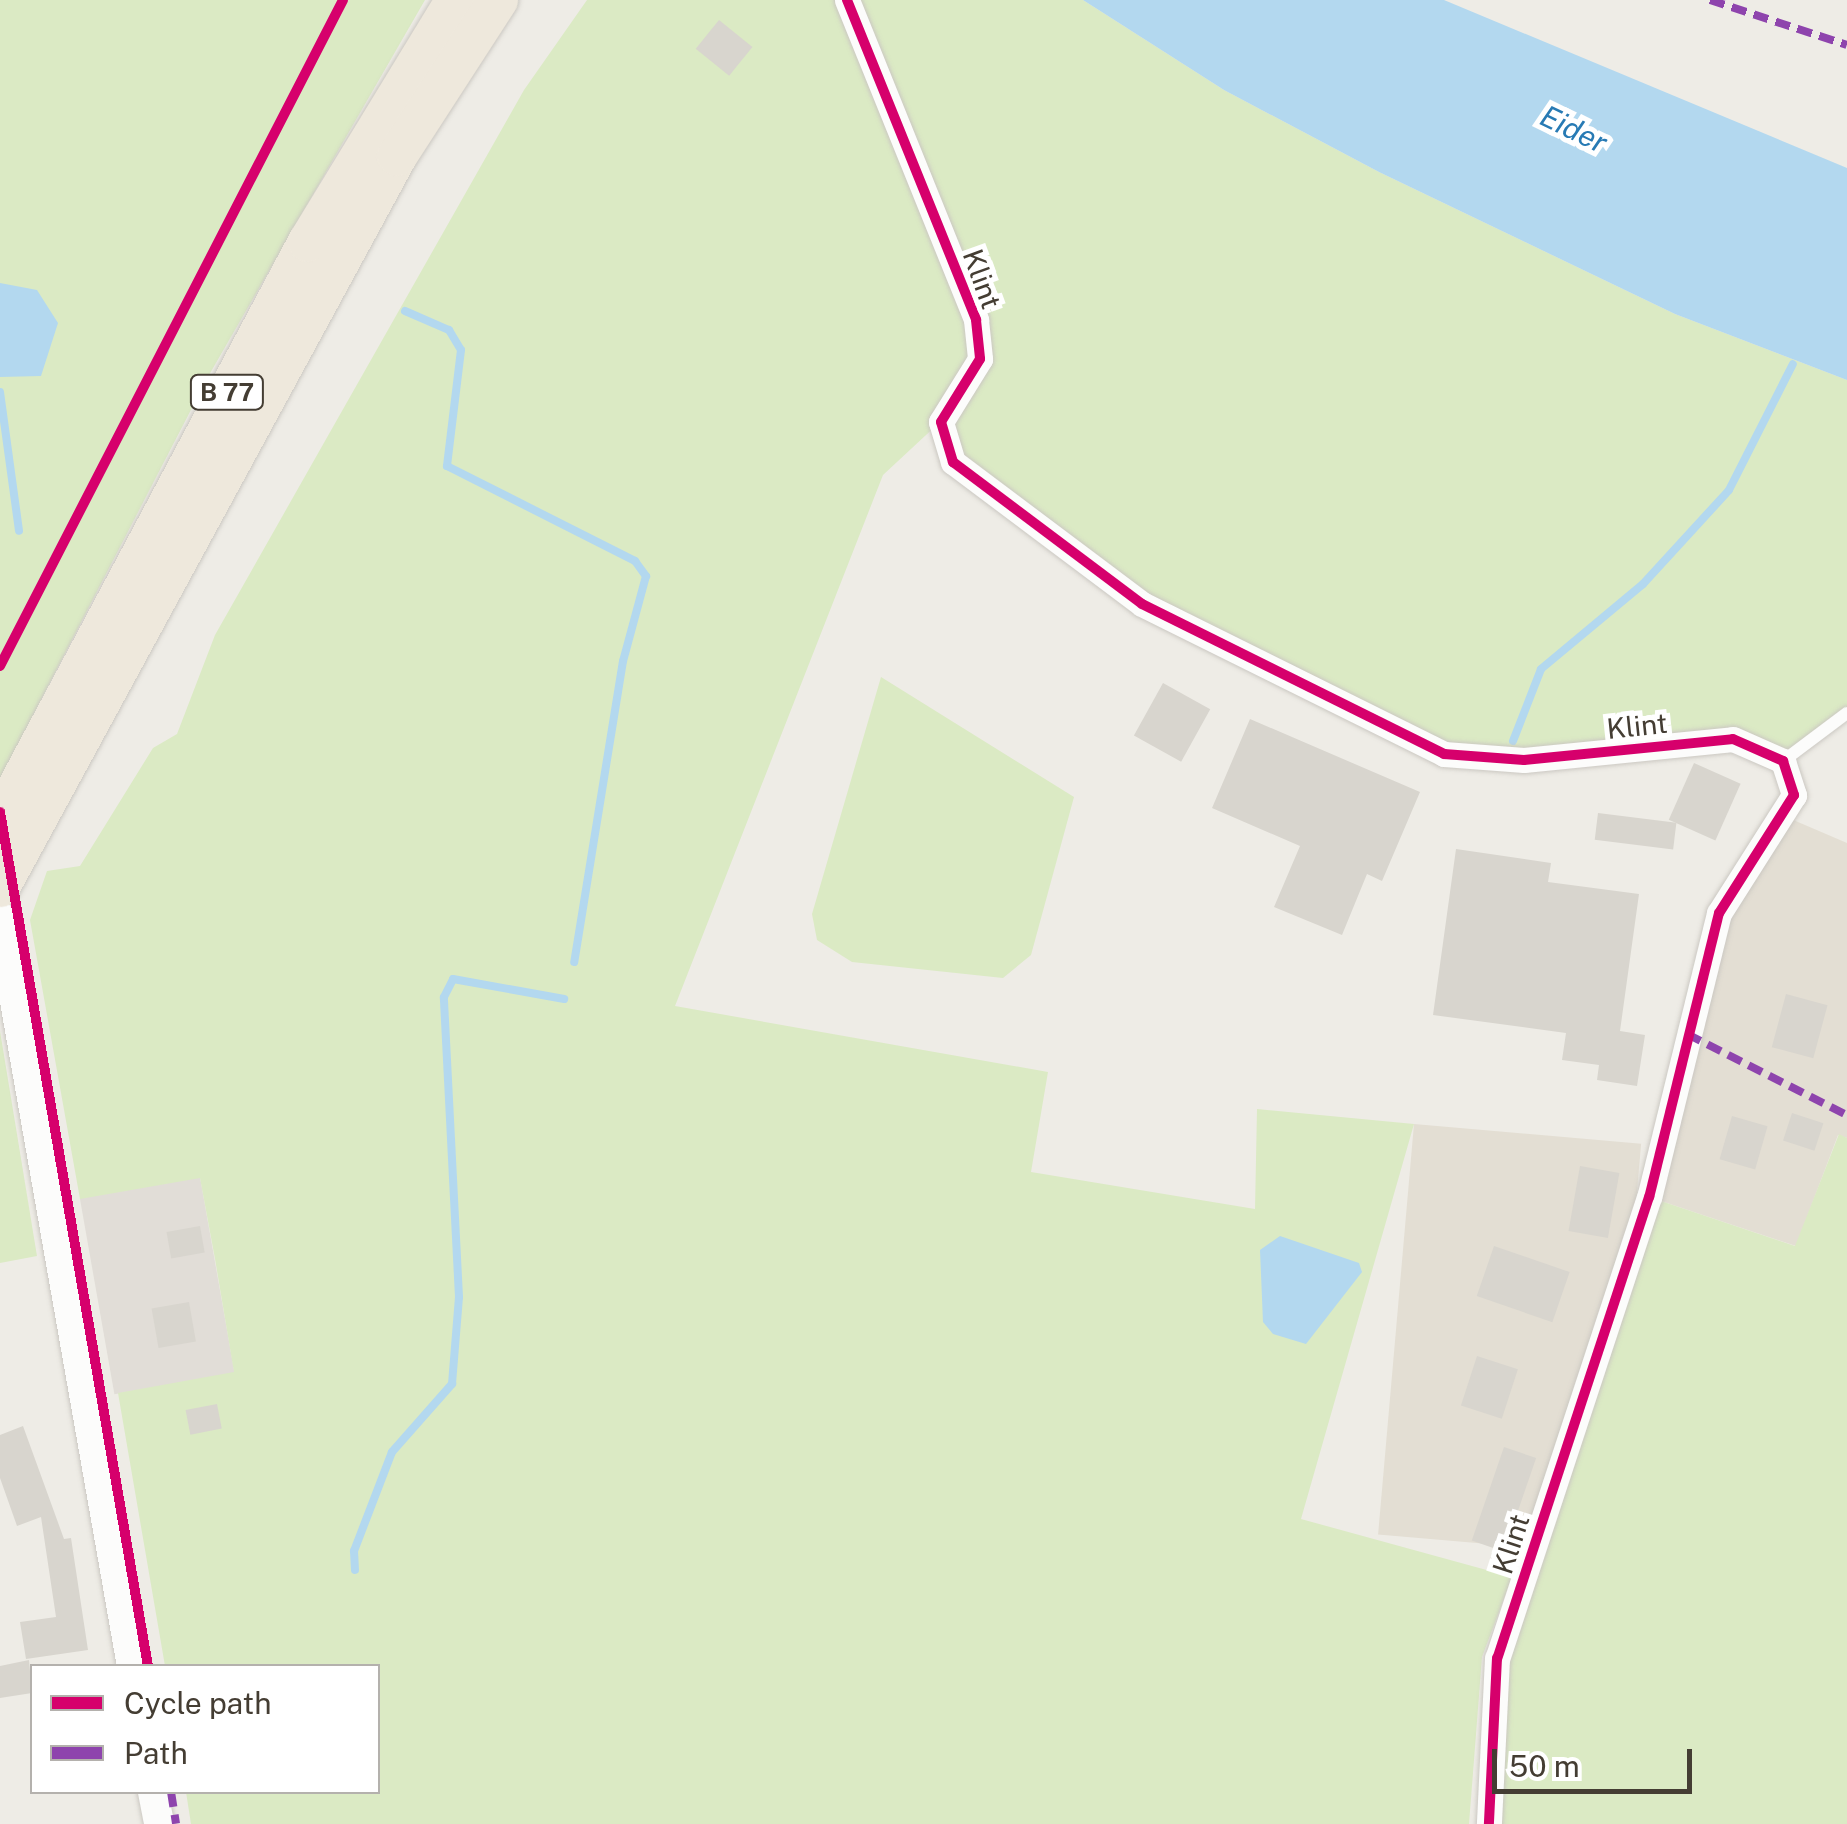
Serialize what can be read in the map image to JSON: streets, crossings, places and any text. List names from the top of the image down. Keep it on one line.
{"streets":{"highway":["B 77"],"street":["Klint"]},"water":["Eider"],"legend":["Cycle path","Path"],"scale_bar":"50 m"}
